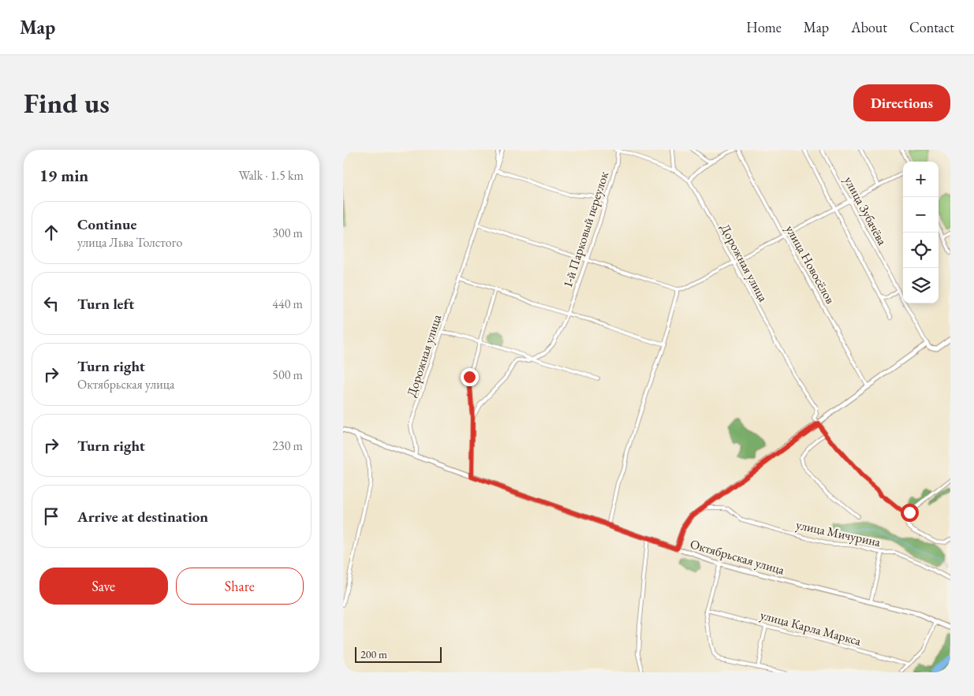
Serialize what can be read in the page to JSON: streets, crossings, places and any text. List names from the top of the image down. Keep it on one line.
{"streets":{"street":["улица Зубачёва","1-й Парковый переулок","Дорожная улица","улица Новосёлов","улица Мичурина","Октябрьская улица","улица Карла Маркса"]},"crossings":[["1-й Парковый переулок","Дорожная улица"],["Дорожная улица","Октябрьская улица"]],"scale_bar":"200 m","page":{"header":"Map","nav":["Home","Map","About","Contact"],"buttons":["Directions",["Save","Share"]],"title":"Find us","heading":["19 min","Walk · 1.5 km"],"map_buttons":["+","−"],"list":[["Continue","улица Льва Толстого","300 m"],["Turn left","440 m"],["Turn right","Октябрьская улица","500 m"],["Turn right","230 m"],"Arrive at destination"],"scale":"200 m"}}
